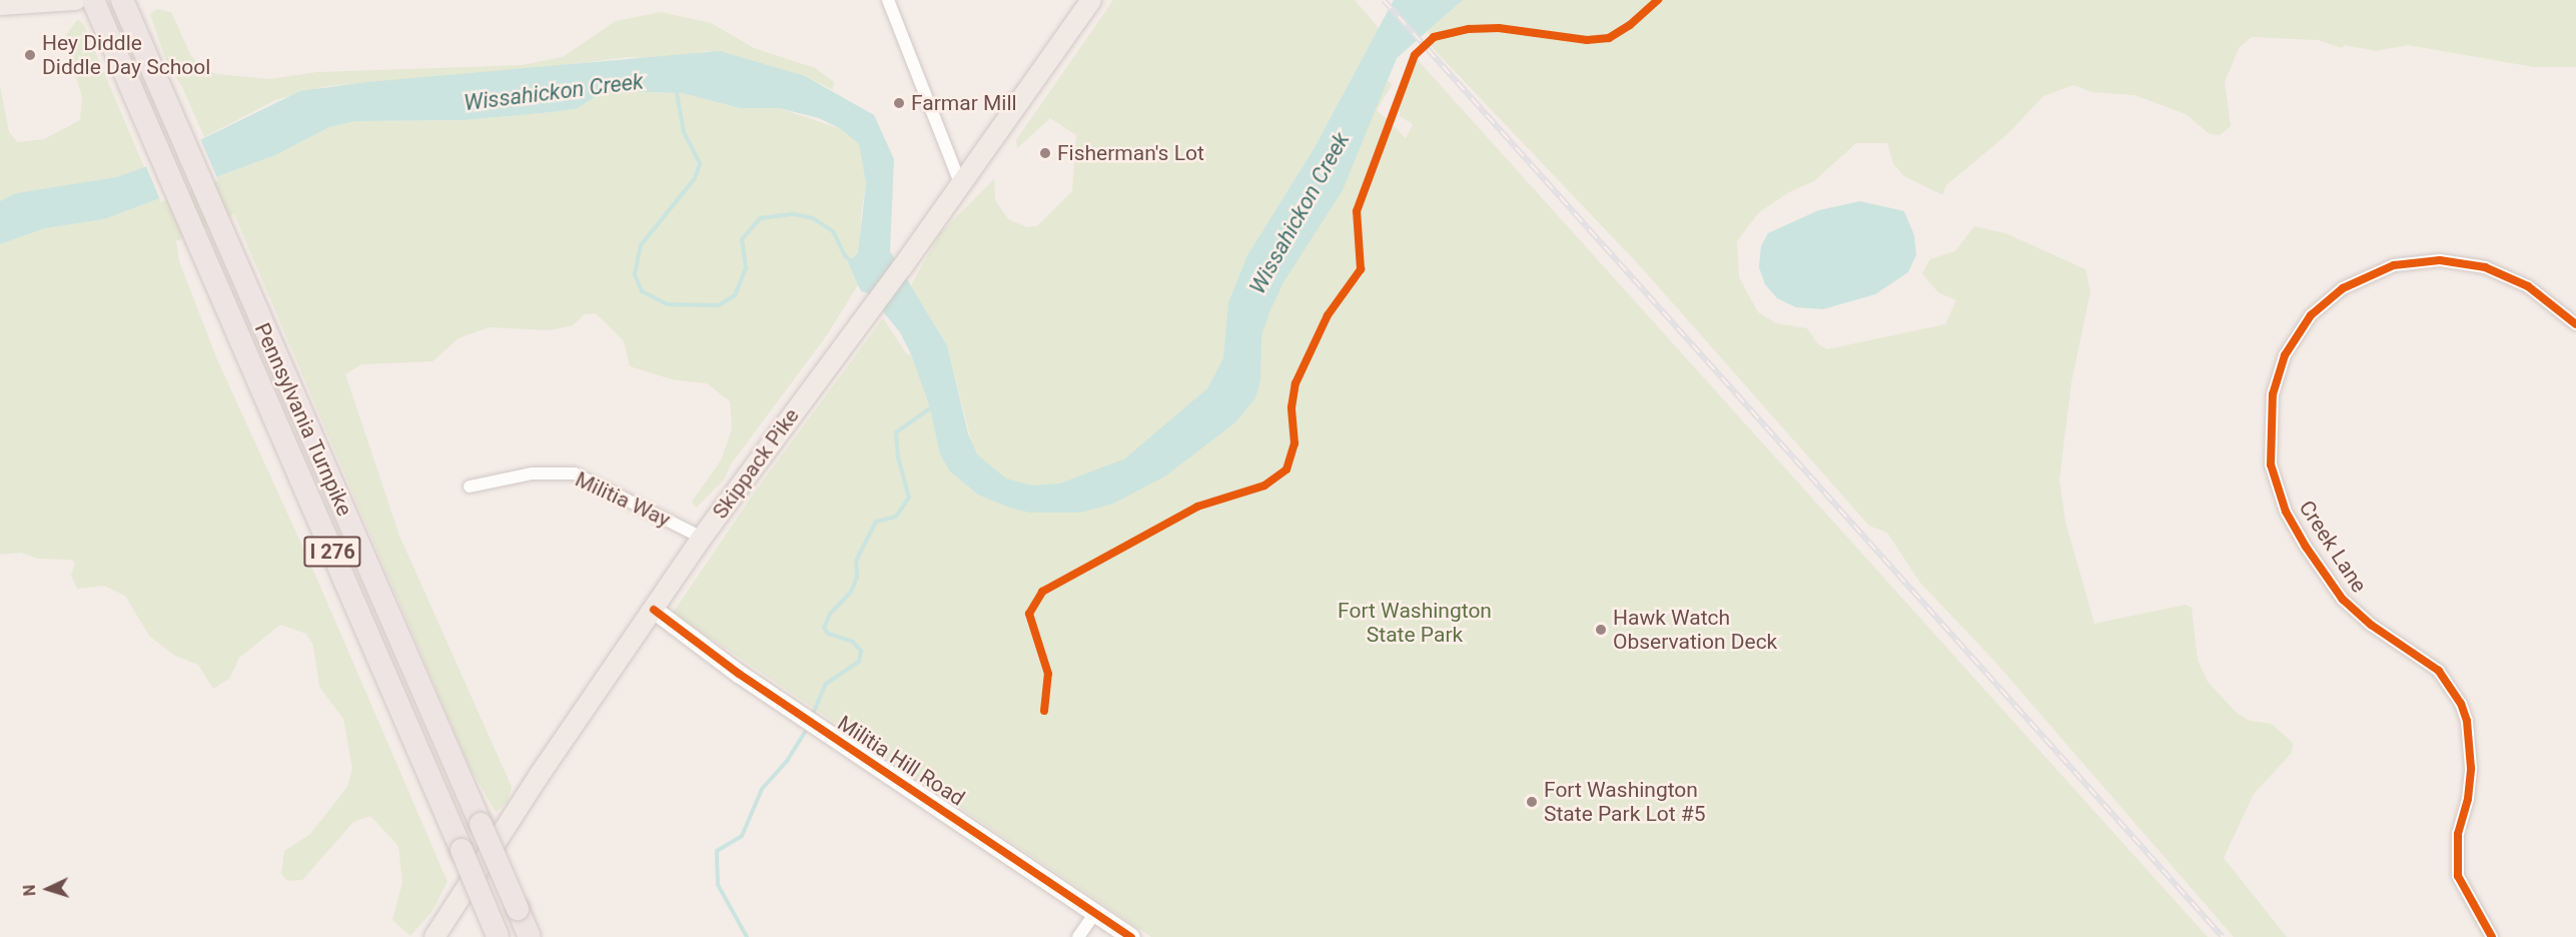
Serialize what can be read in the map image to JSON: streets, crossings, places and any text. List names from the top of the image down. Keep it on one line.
{"streets":{"highway":["Pennsylvania Turnpike","I 276"],"main road":["Skippack Pike"],"street":["Militia Way","Creek Lane","Militia Hill Road"]},"crossings":[["Skippack Pike","Militia Way"],["Skippack Pike","Militia Hill Road"]],"water":["Wissahickon Creek"],"parks":["Fort Washington State Park"],"places":["Hey Diddle Diddle Day School","Farmar Mill","Fisherman's Lot","Hawk Watch Observation Deck","Fort Washington State Park Lot #5"],"north":"left"}
